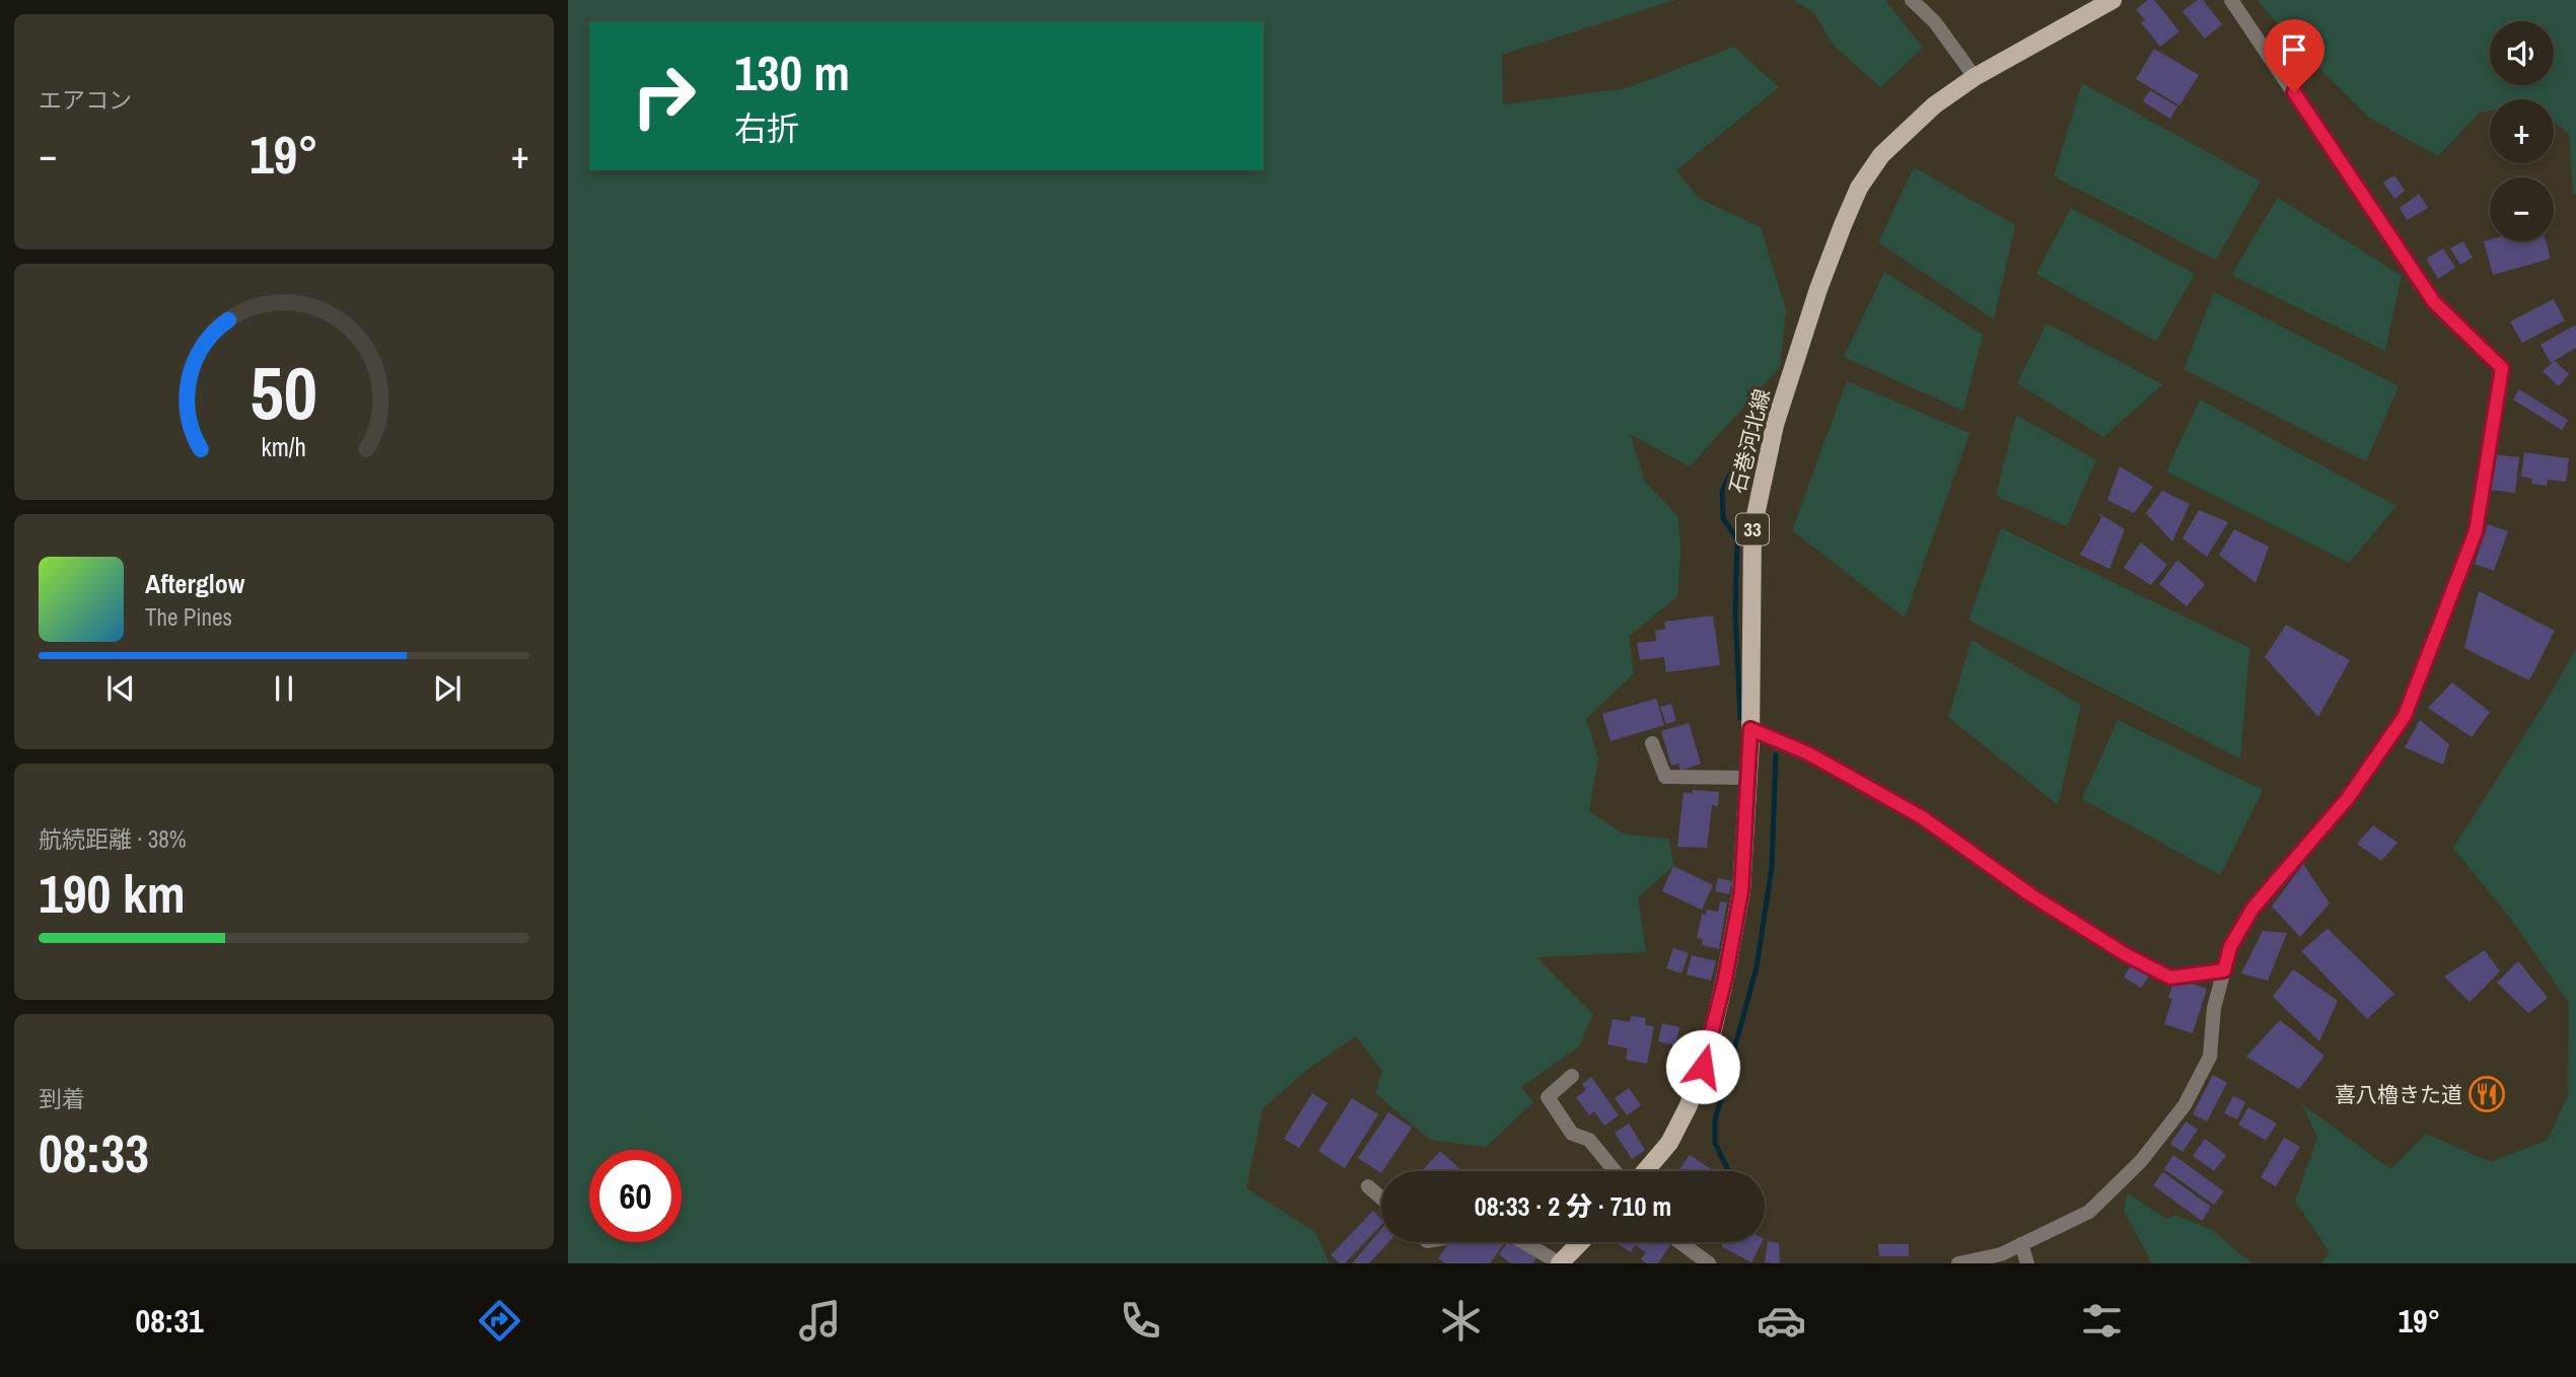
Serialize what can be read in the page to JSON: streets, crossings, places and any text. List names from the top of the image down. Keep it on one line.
{"streets":{"main road":["石巻河北線","33"]},"places":{"restaurant":["喜八櫓きた道"]},"page":{"tile":["エアコン",["航続距離 · 38%","190 km"],["到着","08:33"]],"map_buttons":["+","−"],"turn":["130 m","右折"],"heat":["−","19°","+"],"song":["Afterglow","The Pines"],"limit":"60","trip":"08:33 · 2 分 · 710 m","tabs":["08:31","19°"],"gauge":["50","km/h"]}}
